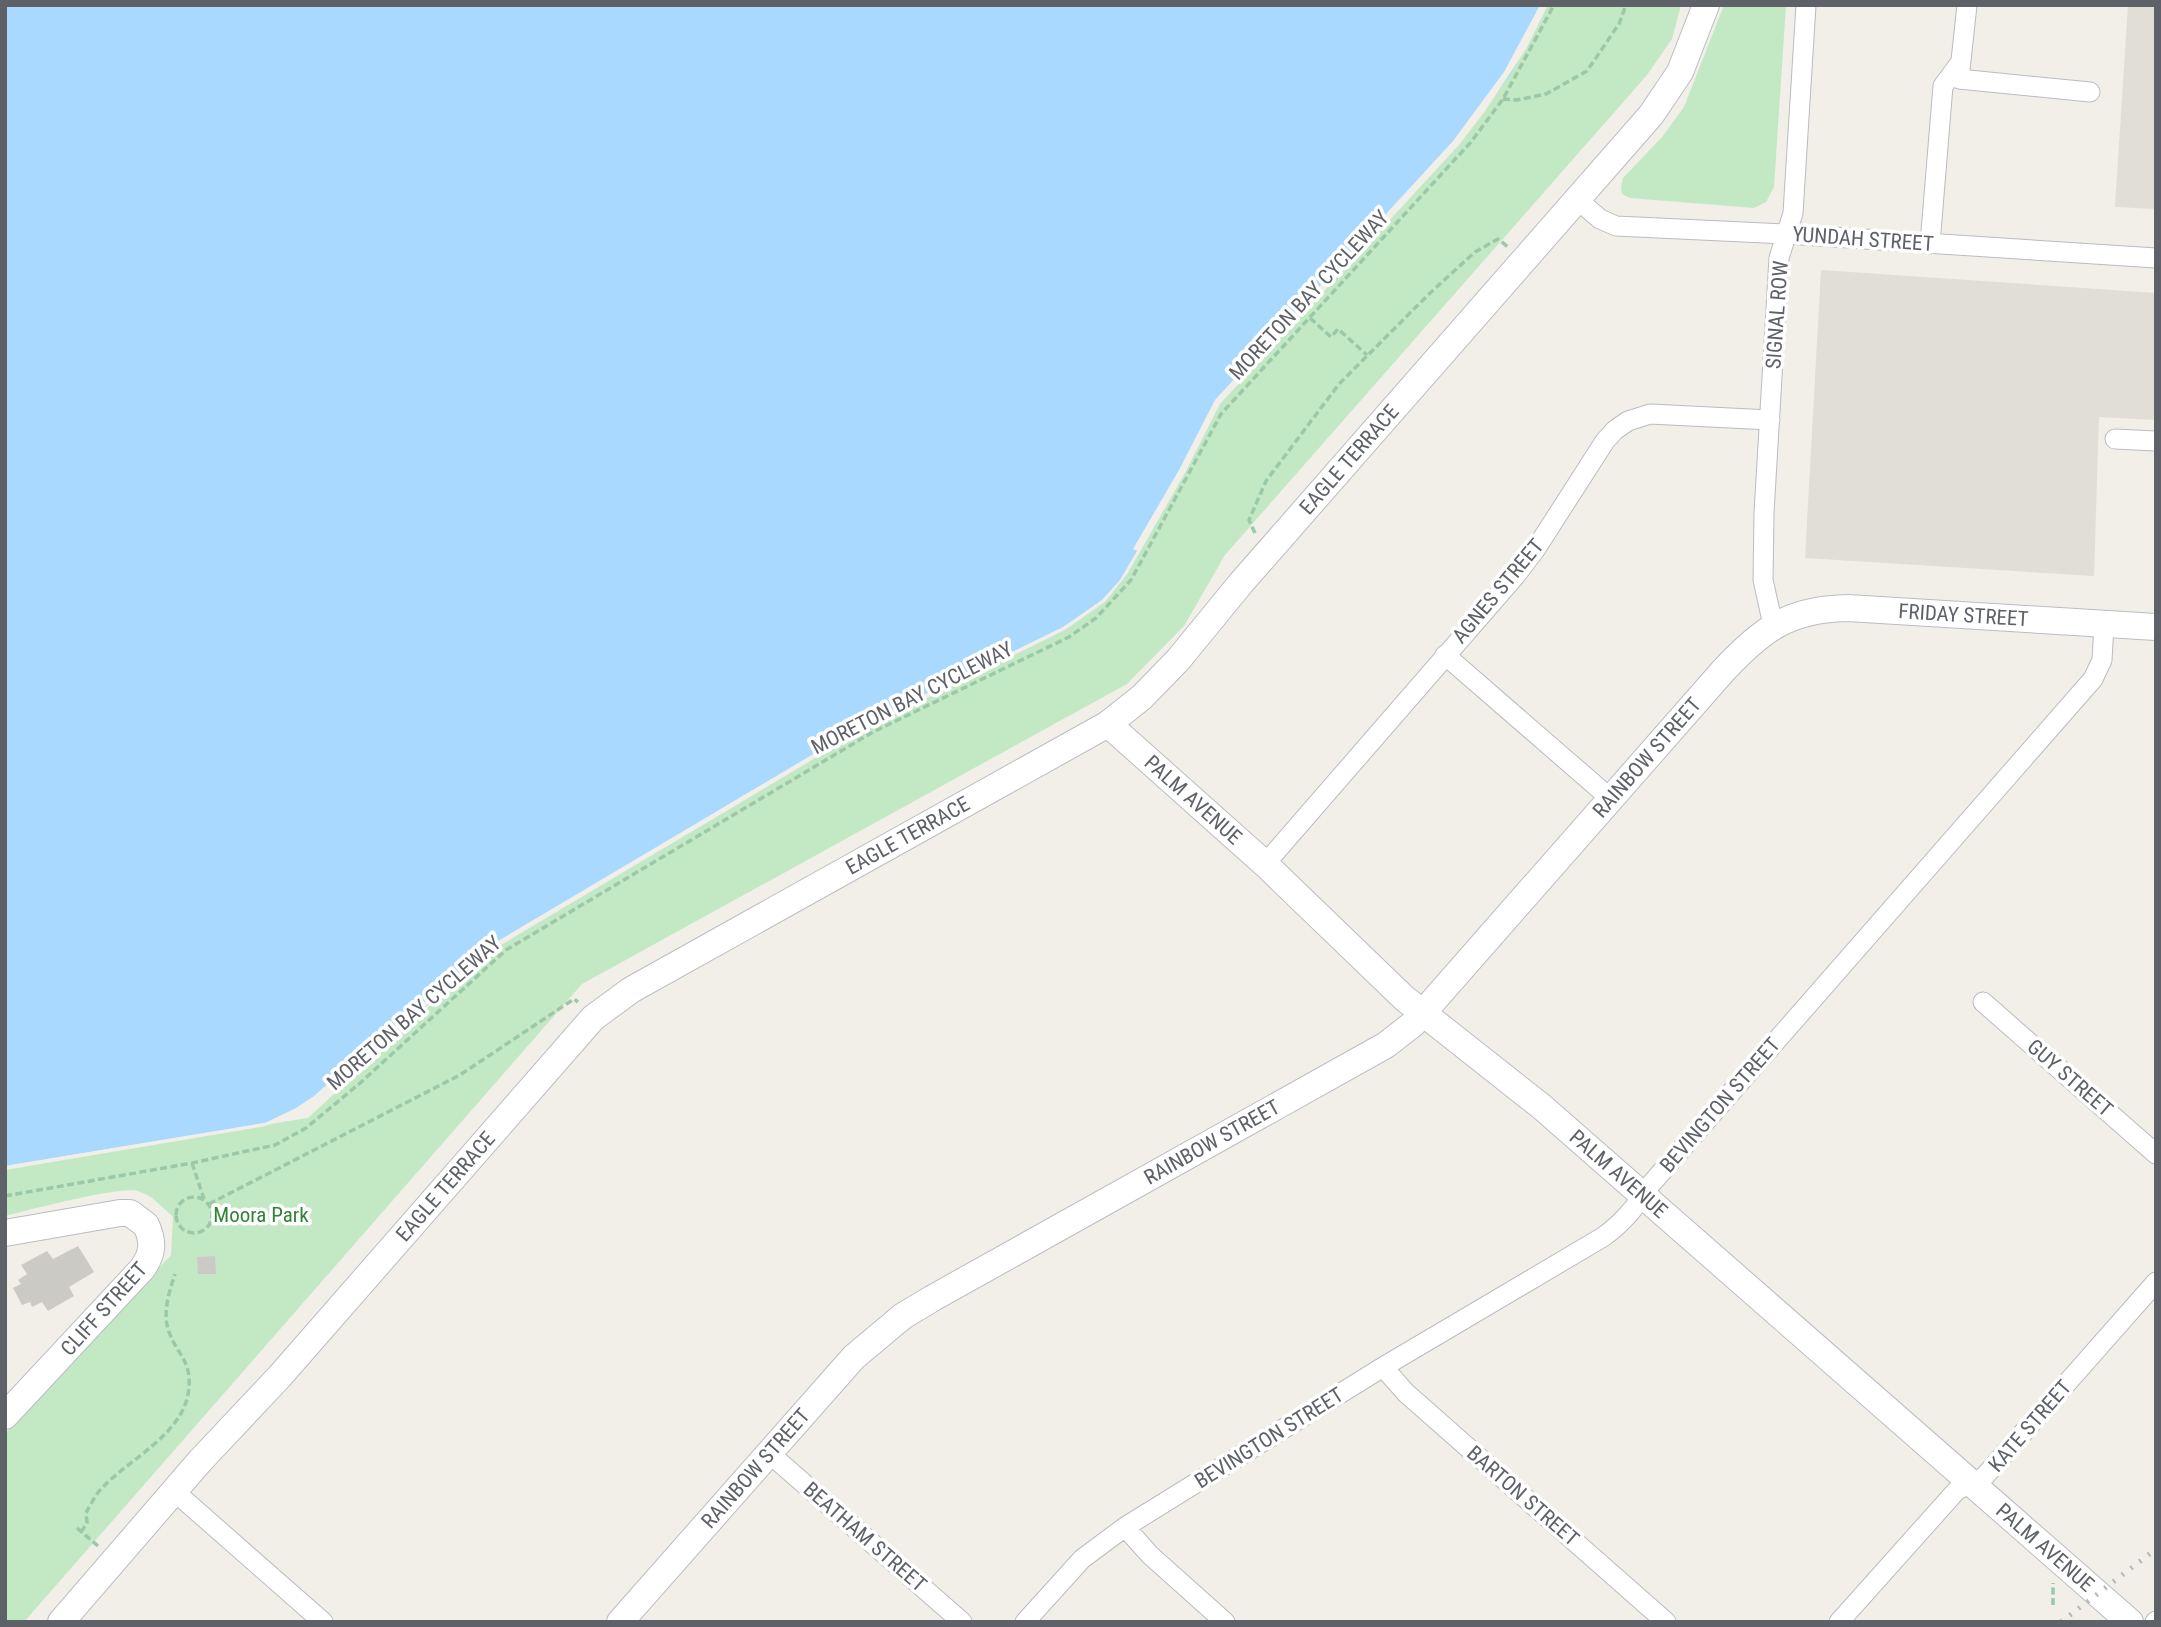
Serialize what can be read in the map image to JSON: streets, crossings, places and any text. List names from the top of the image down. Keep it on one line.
{"streets":{"street":["YUNDAH STREET","SIGNAL ROW","EAGLE TERRACE","AGNES STREET","FRIDAY STREET","RAINBOW STREET","PALM AVENUE","GUY STREET","BEVINGTON STREET","CLIFF STREET","KATE STREET","BARTON STREET","BEATHAM STREET"],"path":["MORETON BAY CYCLEWAY"]},"crossings":[["YUNDAH STREET","SIGNAL ROW"],["YUNDAH STREET","EAGLE TERRACE"],["SIGNAL ROW","AGNES STREET"],["SIGNAL ROW","FRIDAY STREET"],["SIGNAL ROW","RAINBOW STREET"],["EAGLE TERRACE","PALM AVENUE"],["AGNES STREET","PALM AVENUE"],["FRIDAY STREET","RAINBOW STREET"],["FRIDAY STREET","BEVINGTON STREET"],["RAINBOW STREET","PALM AVENUE"],["RAINBOW STREET","BEATHAM STREET"],["PALM AVENUE","BEVINGTON STREET"],["PALM AVENUE","KATE STREET"],["BEVINGTON STREET","BARTON STREET"]],"parks":["Moora Park"]}
